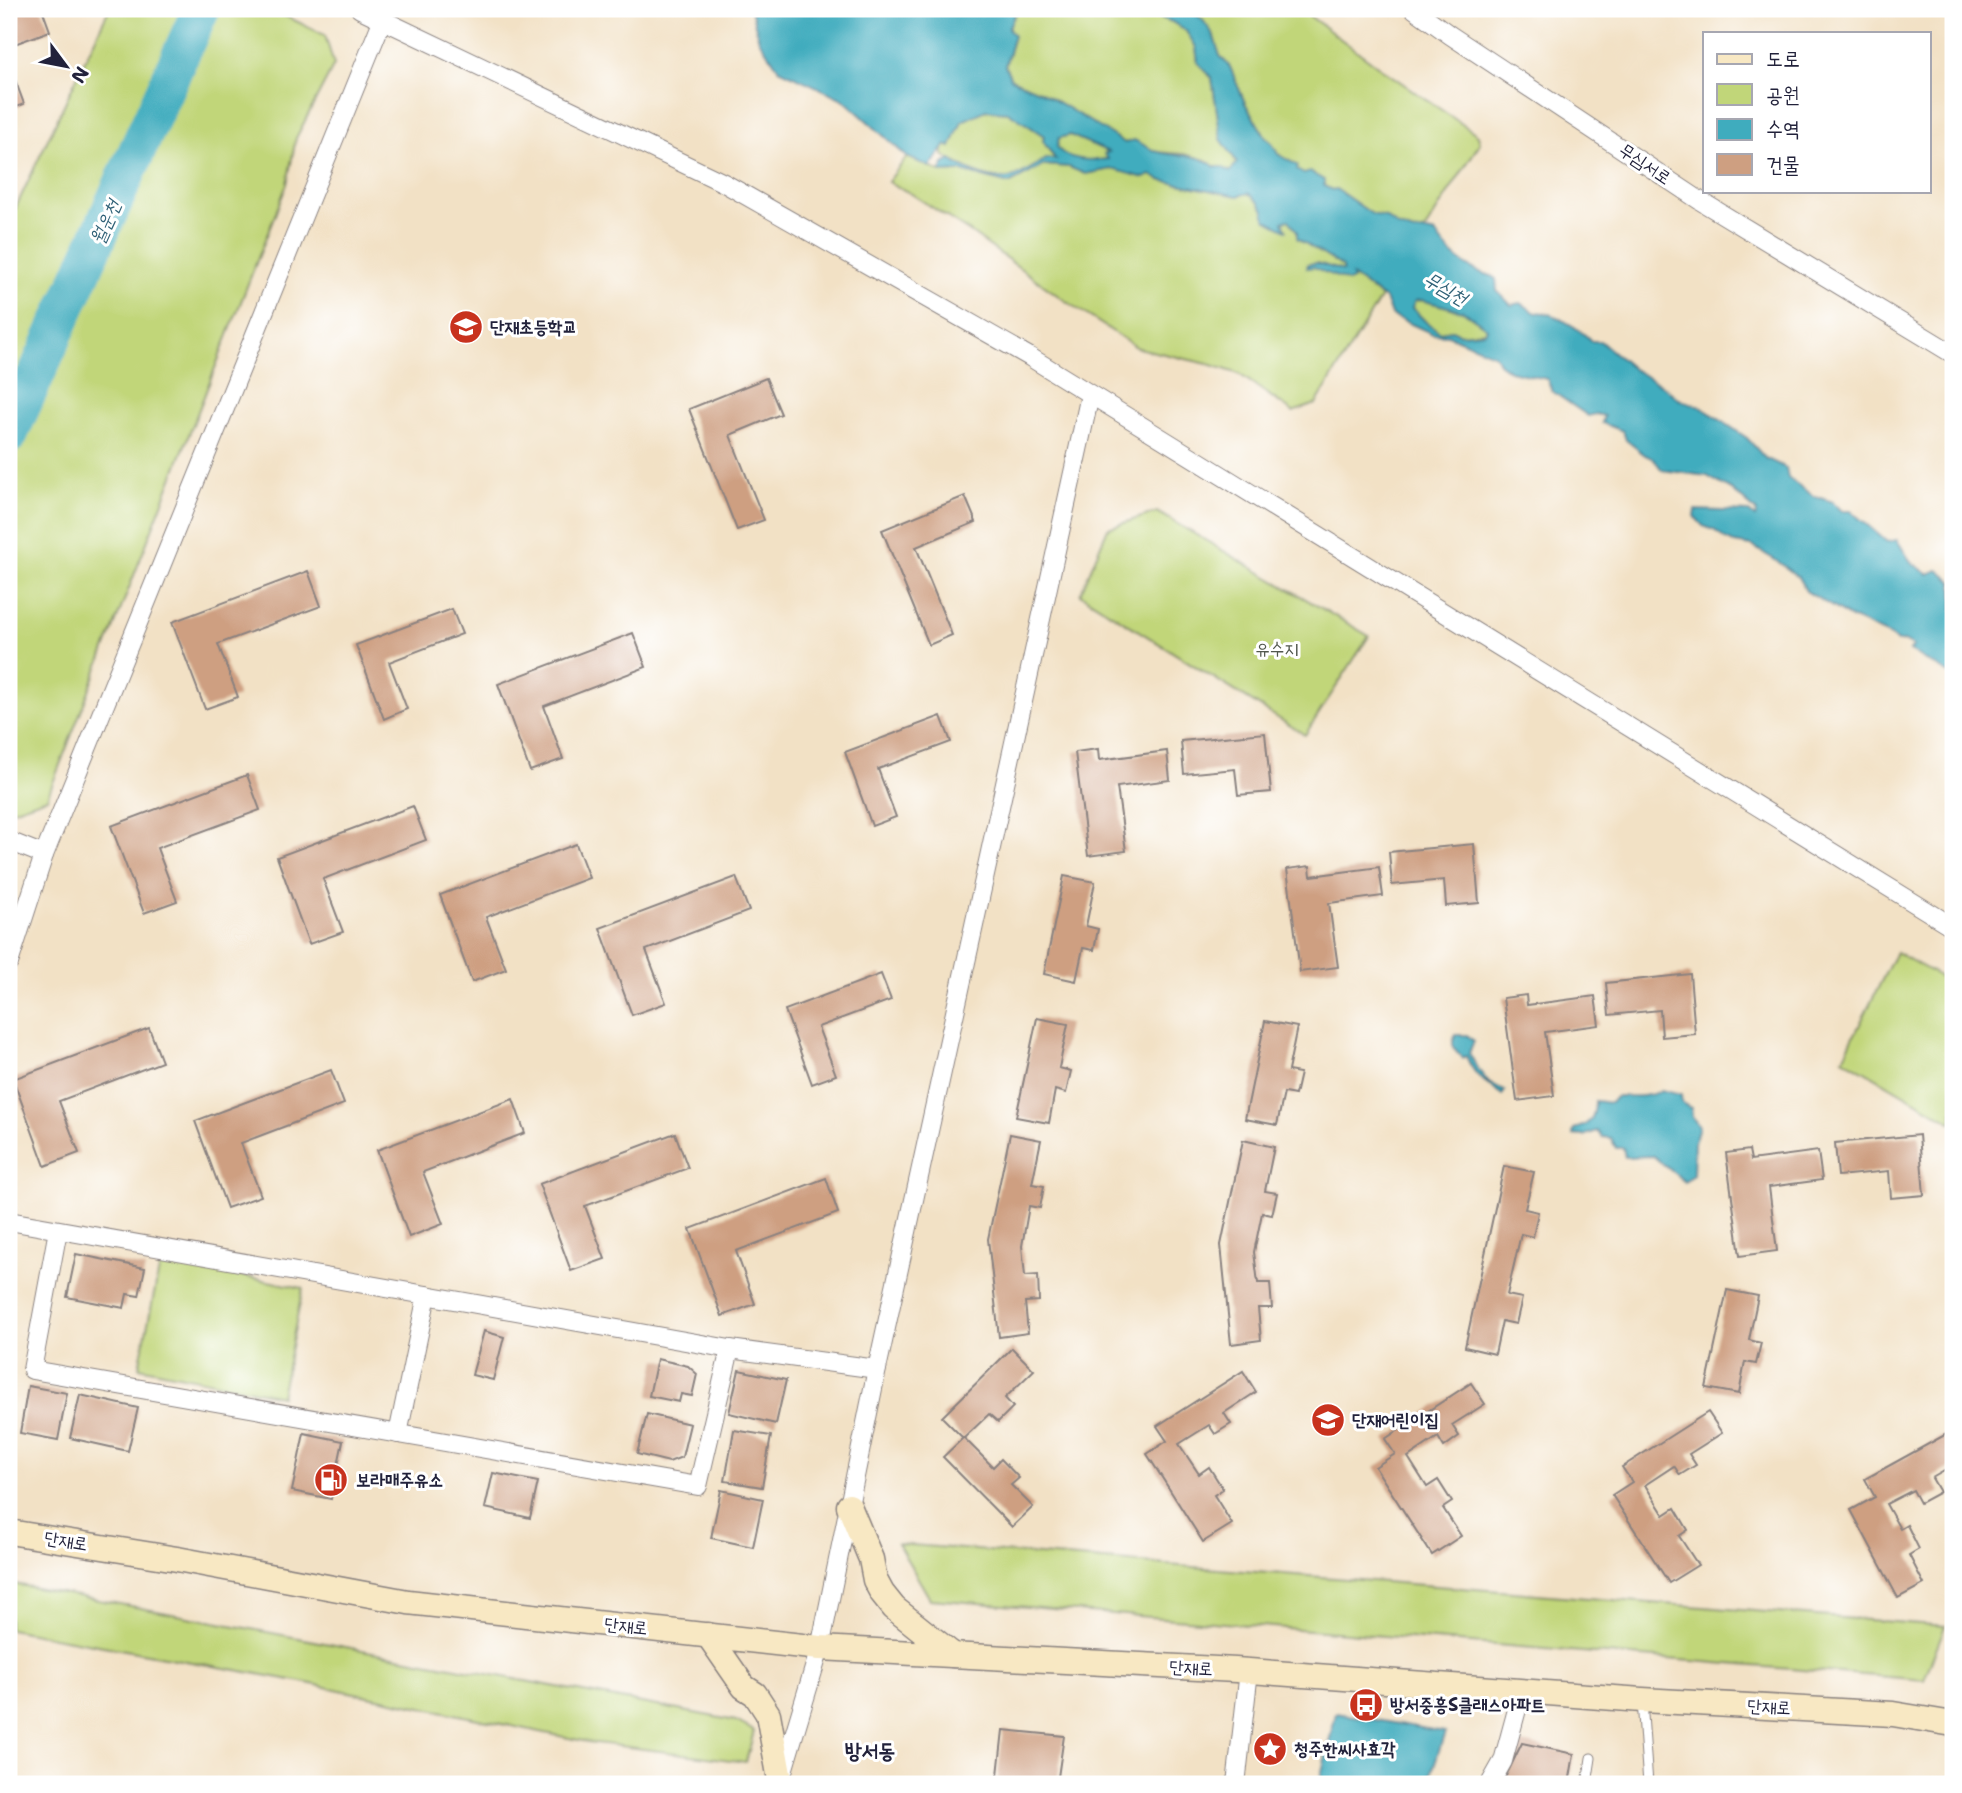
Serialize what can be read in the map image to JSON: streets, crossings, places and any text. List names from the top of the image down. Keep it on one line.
{"streets":{"street":["무심서로","단재로"]},"districts":["방서동"],"water":["월운천","무심천"],"parks":["유수지"],"places":{"school or university":["단재초등학교","단재어린이집"],"fuel station":["보라매주유소"],"bus stop":["방서중흥S클래스아파트"],"place":["청주한씨사효각"]},"legend":["도로","공원","수역","건물"],"north":"bottom right"}
